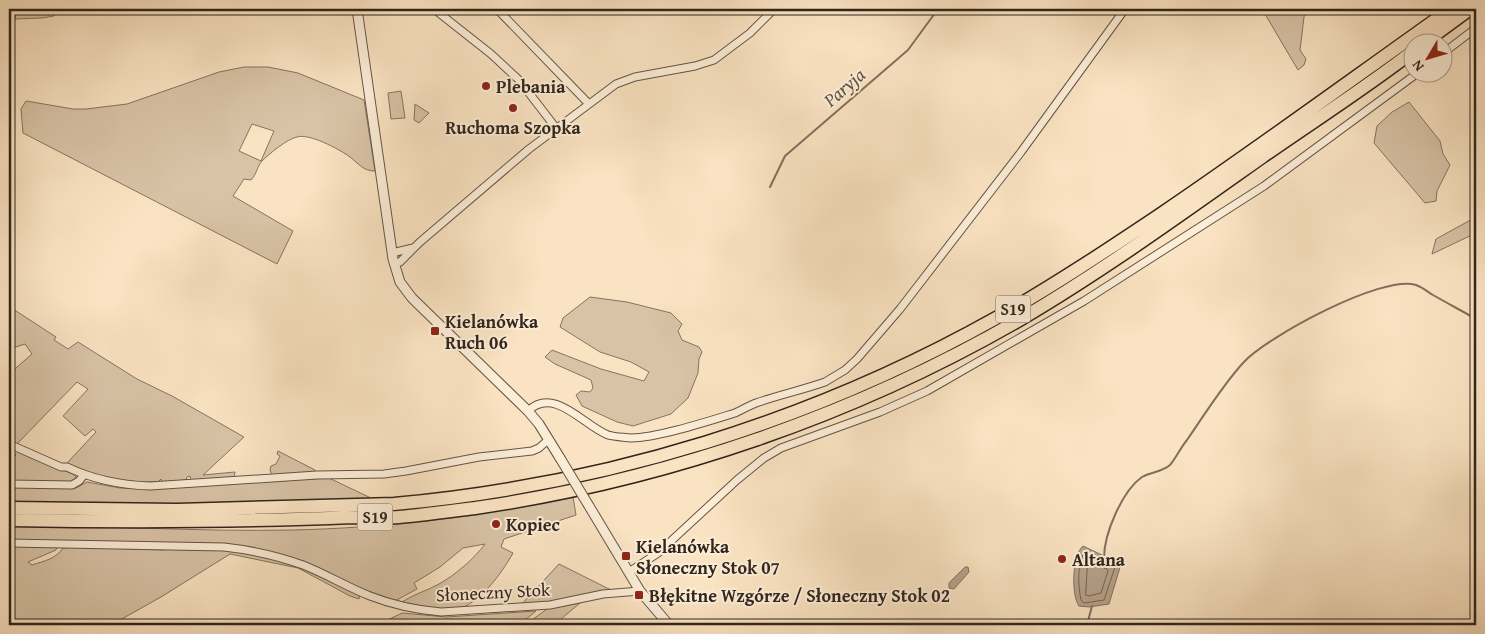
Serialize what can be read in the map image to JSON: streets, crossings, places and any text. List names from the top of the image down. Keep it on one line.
{"streets":{"highway":["S19"],"street":["Słoneczny Stok"]},"water":["Paryja"],"places":{"other":["Plebania","Ruchoma Szopka","Kopiec","Altana"],"transit":["Kielanówka Ruch 06","Kielanówka Słoneczny Stok 07","Błękitne Wzgórze / Słoneczny Stok 02"]},"north":"bottom left"}
